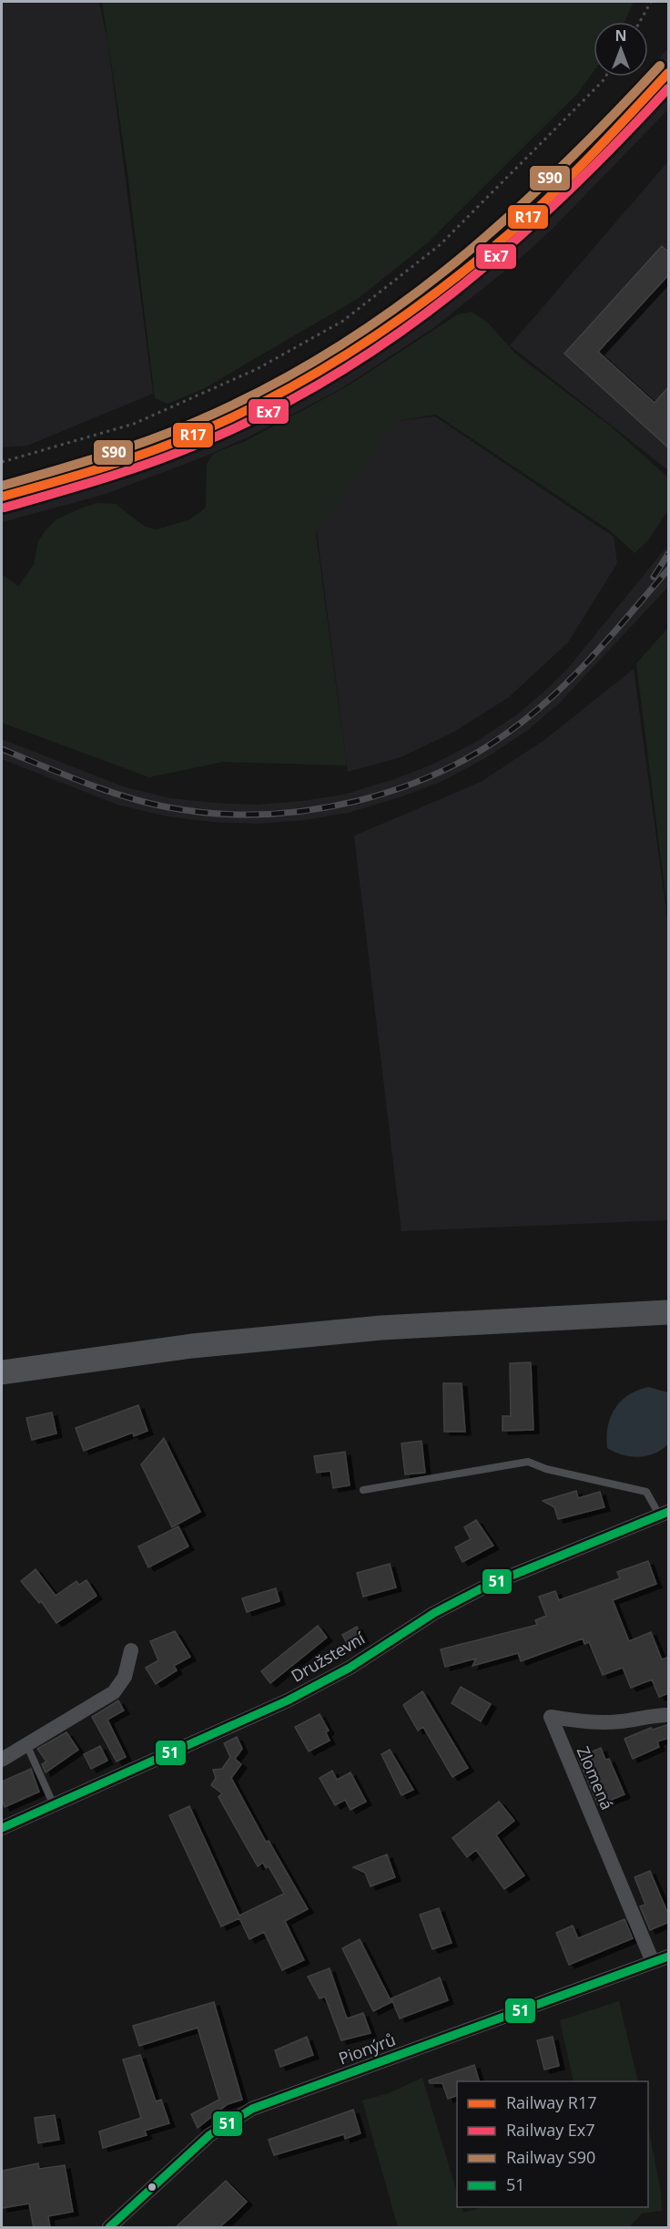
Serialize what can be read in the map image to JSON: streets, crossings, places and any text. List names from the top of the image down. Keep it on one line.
{"streets":{"street":["Družstevní","Zlomená","Pionýrů"]},"crossings":[["Zlomená","Pionýrů"]],"lines":["rail line S90","rail line R17","rail line Ex7","transit line 51"],"legend":["Railway R17","Railway Ex7","Railway S90","51"],"north":"top"}
